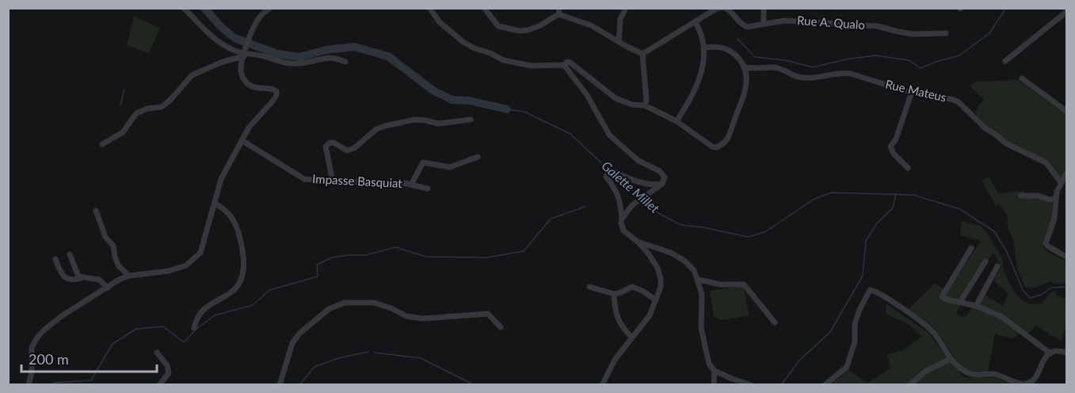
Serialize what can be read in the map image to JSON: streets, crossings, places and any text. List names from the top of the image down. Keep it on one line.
{"streets":{"street":["Rue A. Qualo","Rue Mateus","Impasse Basquiat"]},"water":["Galette Millet"],"scale_bar":"200 m"}
